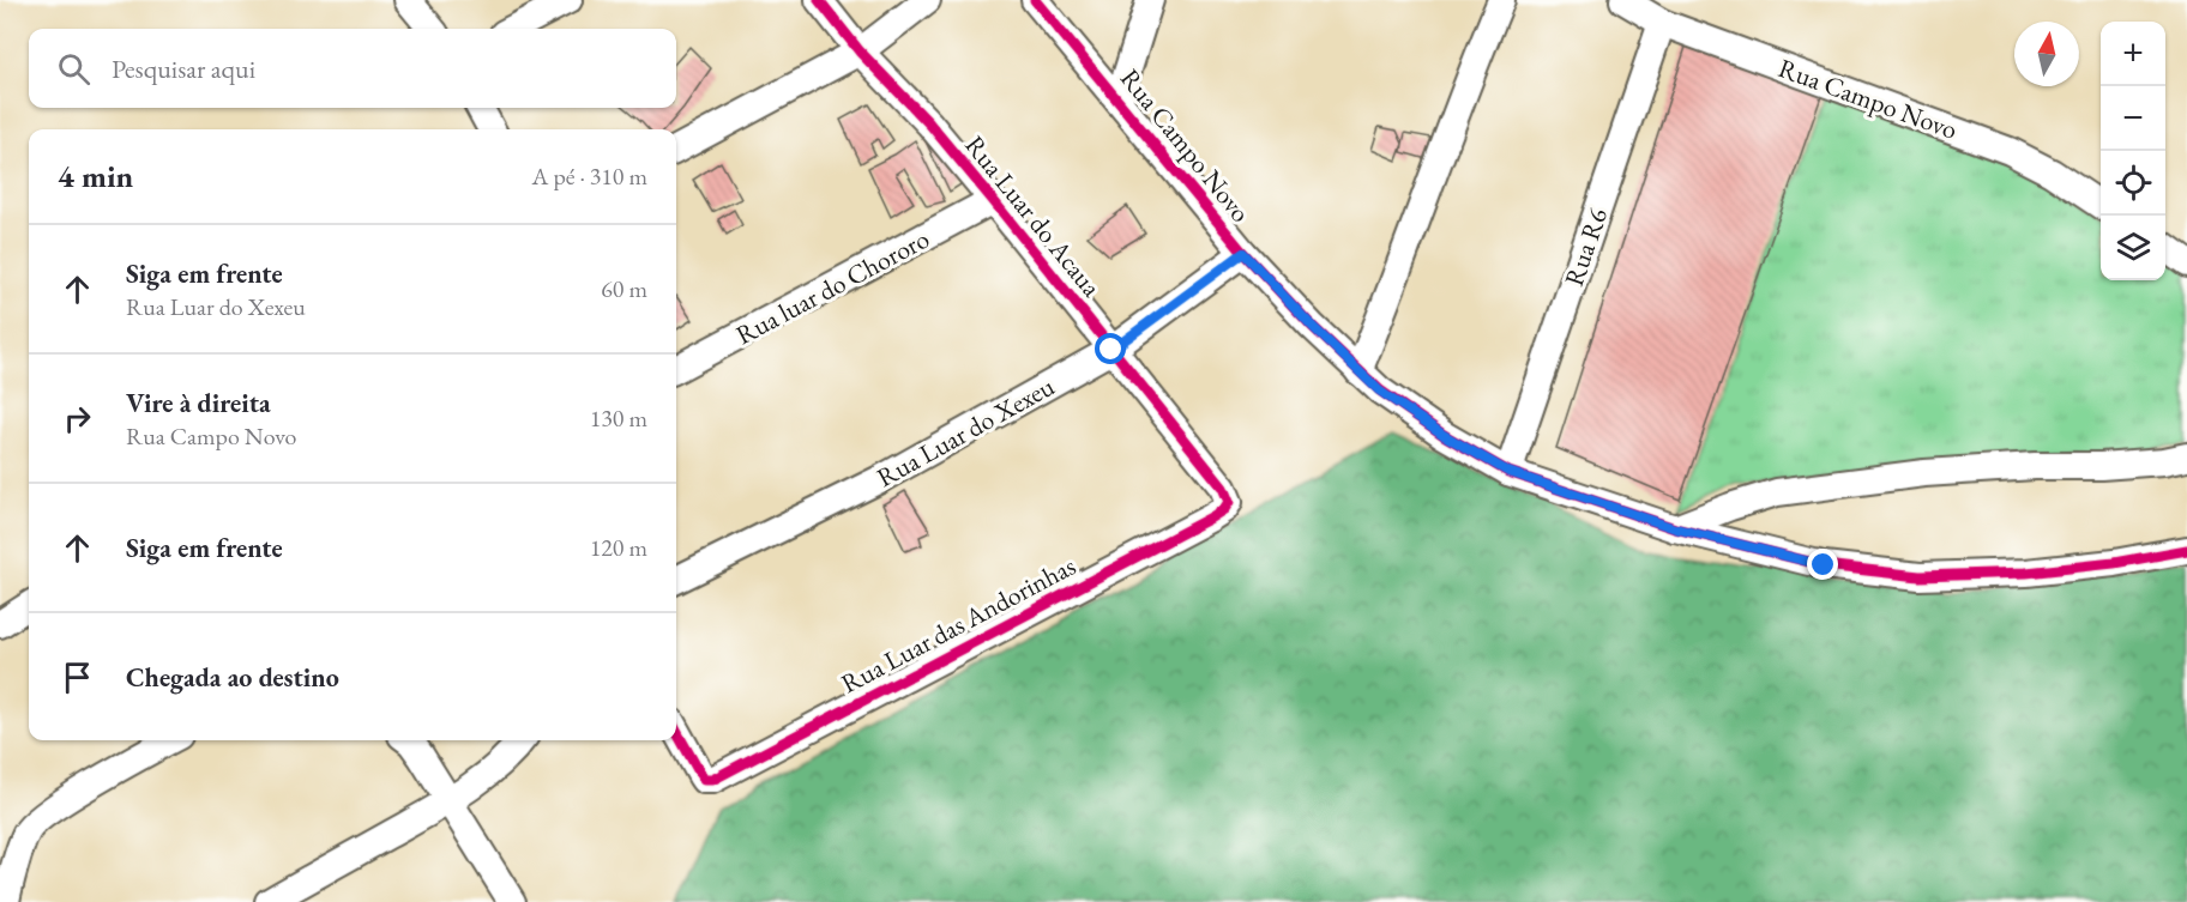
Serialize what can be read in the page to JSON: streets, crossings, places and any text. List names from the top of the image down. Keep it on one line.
{"streets":{"street":["Rua Campo Novo","Rua Luar do Acaua","Rua R6","Rua luar do Chororo","Rua Luar do Xexeu","Rua Luar das Andorinhas"]},"crossings":[["Rua Campo Novo","Rua R6"],["Rua Campo Novo","Rua Luar do Xexeu"],["Rua Luar do Acaua","Rua luar do Chororo"],["Rua Luar do Acaua","Rua Luar do Xexeu"],["Rua Luar do Acaua","Rua Luar das Andorinhas"]],"north":"top","page":{"map_buttons":["+","−"],"search":"Pesquisar aqui","heading":["4 min","A pé · 310 m"],"list":[["Siga em frente","Rua Luar do Xexeu","60 m"],["Vire à direita","Rua Campo Novo","130 m"],["Siga em frente","120 m"],"Chegada ao destino"]}}
